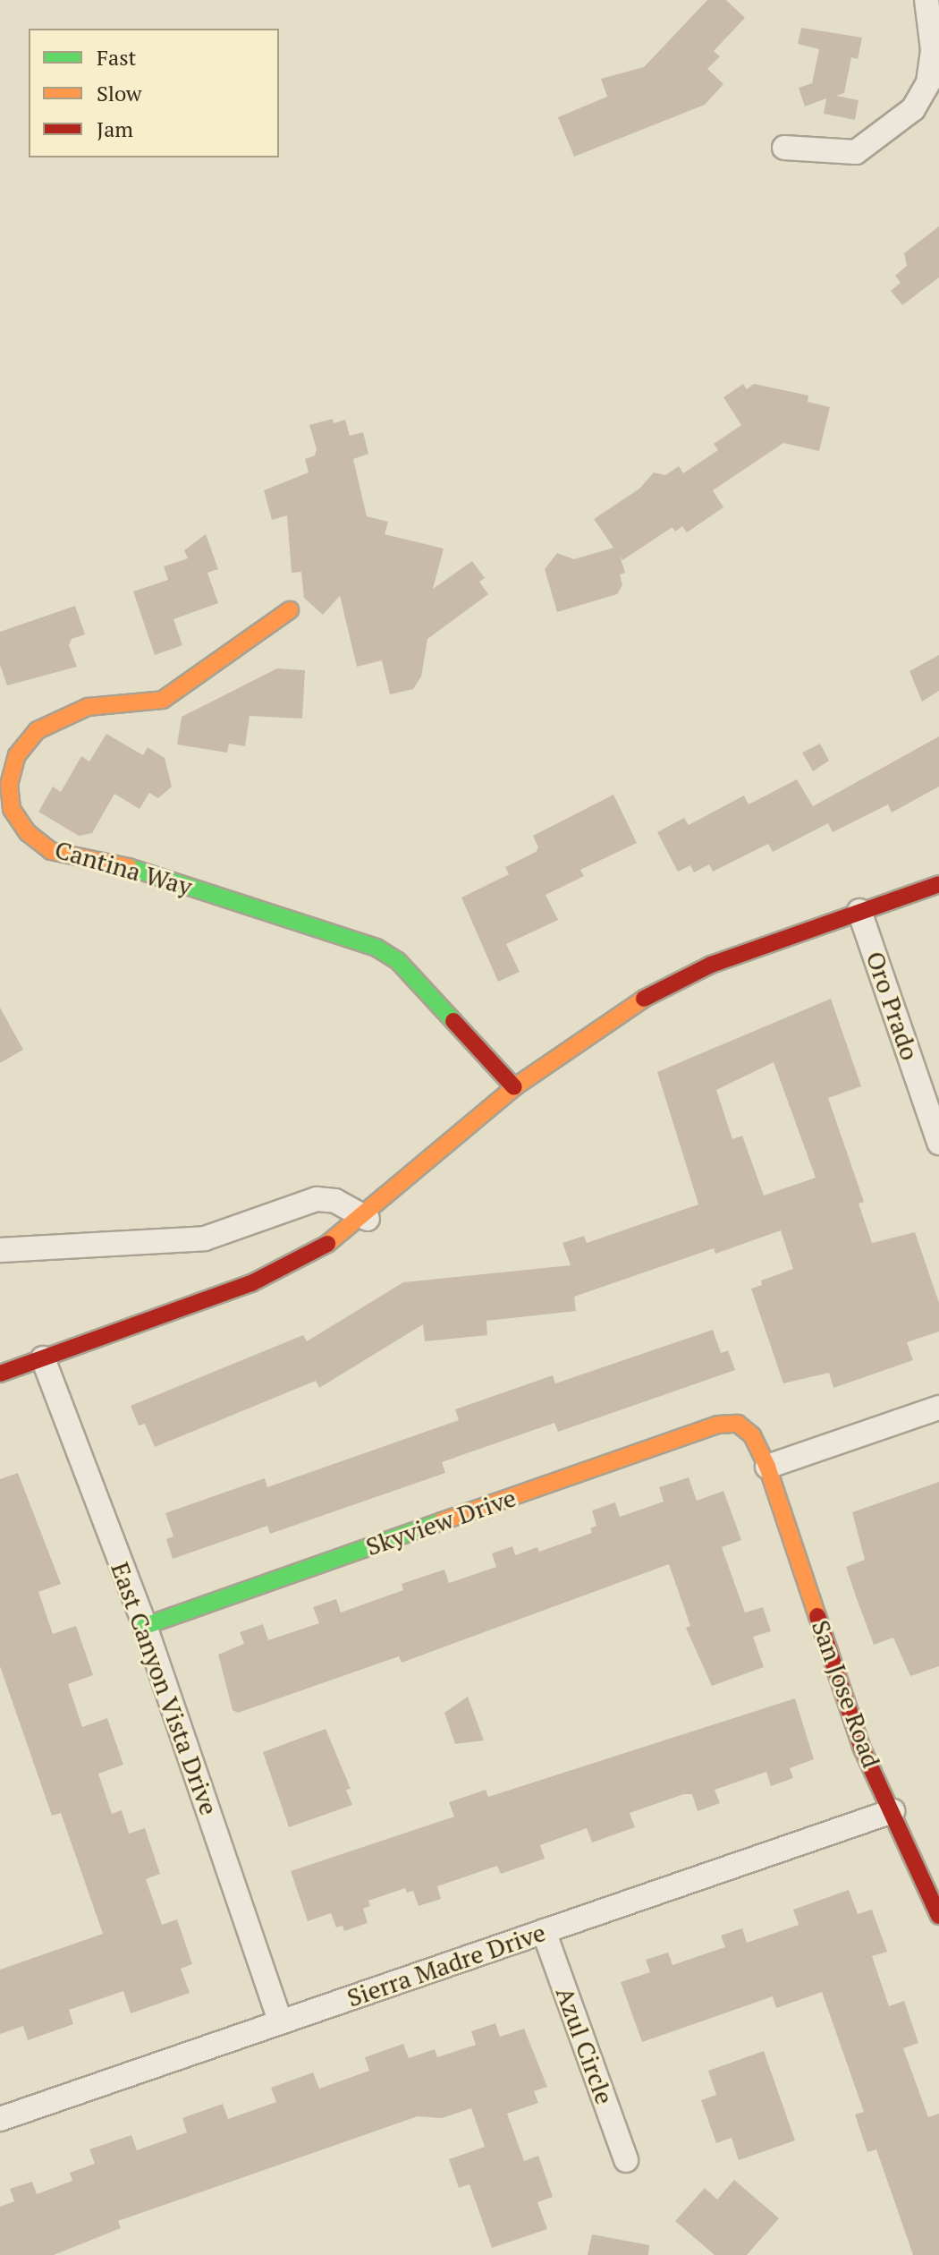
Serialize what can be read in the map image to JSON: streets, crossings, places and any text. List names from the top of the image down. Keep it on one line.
{"streets":{"street":["Cantina Way","Oro Prado","Skyview Drive","East Canyon Vista Drive","San Jose Road","Sierra Madre Drive","Azul Circle"]},"crossings":[["Skyview Drive","East Canyon Vista Drive"],["Skyview Drive","San Jose Road"],["East Canyon Vista Drive","Sierra Madre Drive"],["San Jose Road","Sierra Madre Drive"],["Sierra Madre Drive","Azul Circle"]],"legend":["Fast","Slow","Jam"]}
